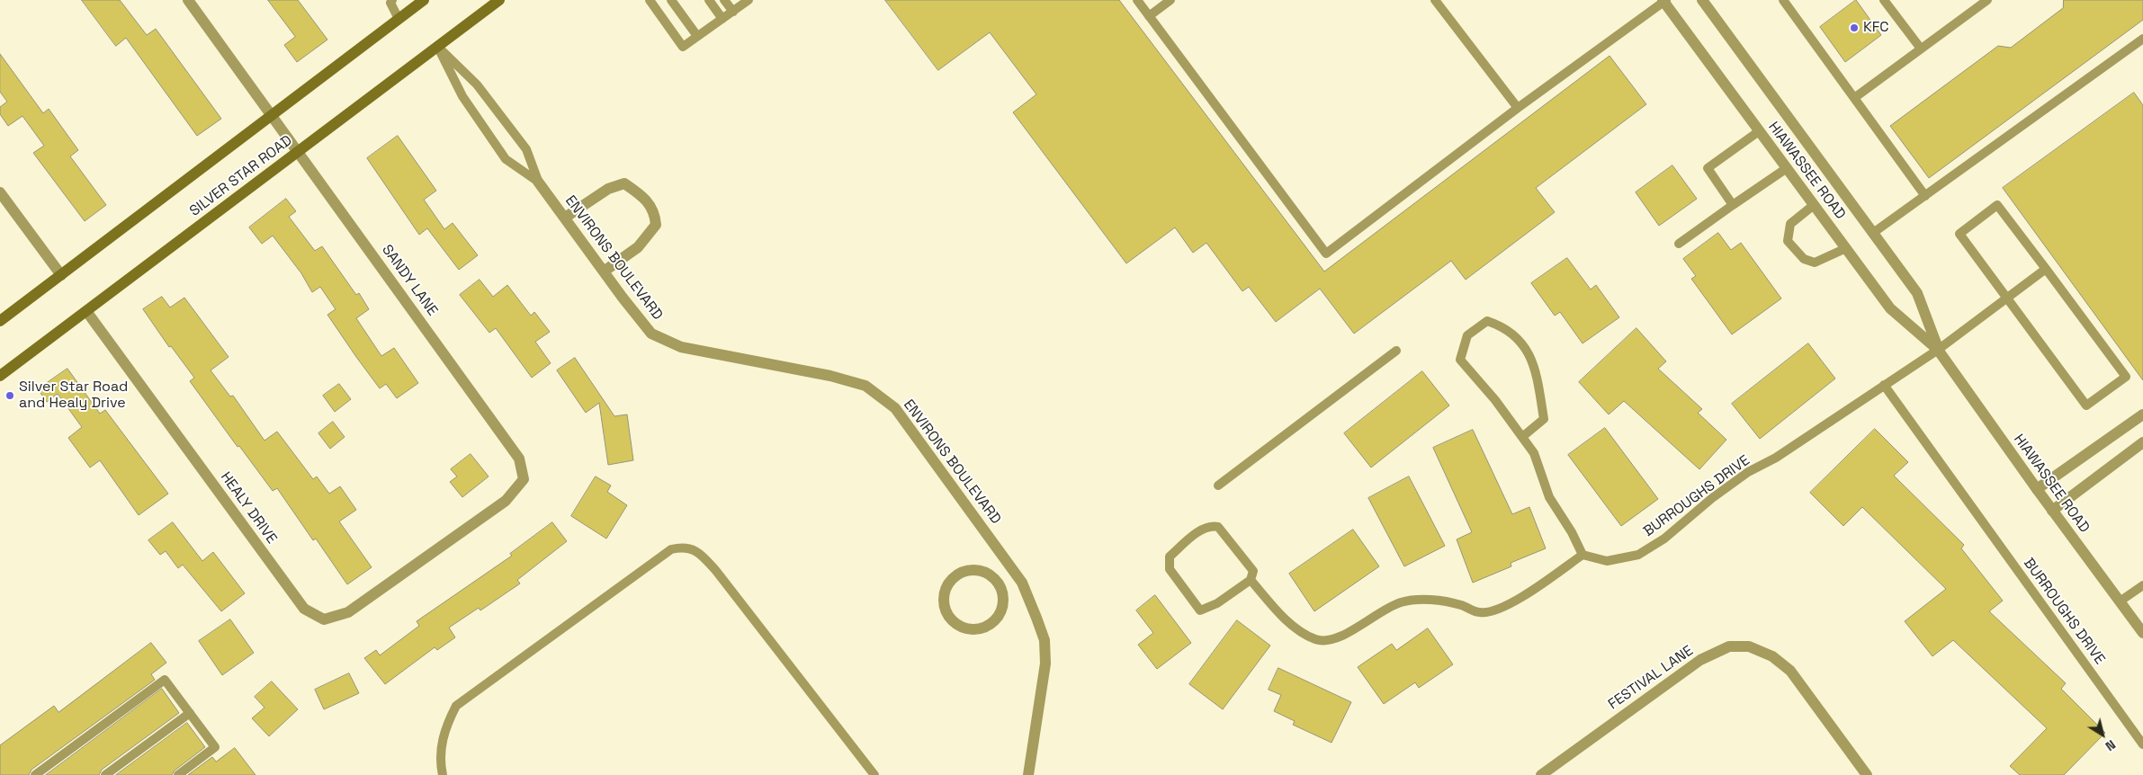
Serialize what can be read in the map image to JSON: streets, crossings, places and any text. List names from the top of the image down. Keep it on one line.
{"streets":{"main road":["SILVER STAR ROAD"],"street":["HIAWASSEE ROAD","ENVIRONS BOULEVARD","SANDY LANE","HEALY DRIVE","FESTIVAL LANE"],"lane":["BURROUGHS DRIVE"]},"crossings":[["HIAWASSEE ROAD","BURROUGHS DRIVE"],["SILVER STAR ROAD","ENVIRONS BOULEVARD"],["SILVER STAR ROAD","SANDY LANE"],["SILVER STAR ROAD","HEALY DRIVE"],["SANDY LANE","HEALY DRIVE"]],"places":["KFC","Silver Star Road and Healy Drive"],"north":"bottom right"}
